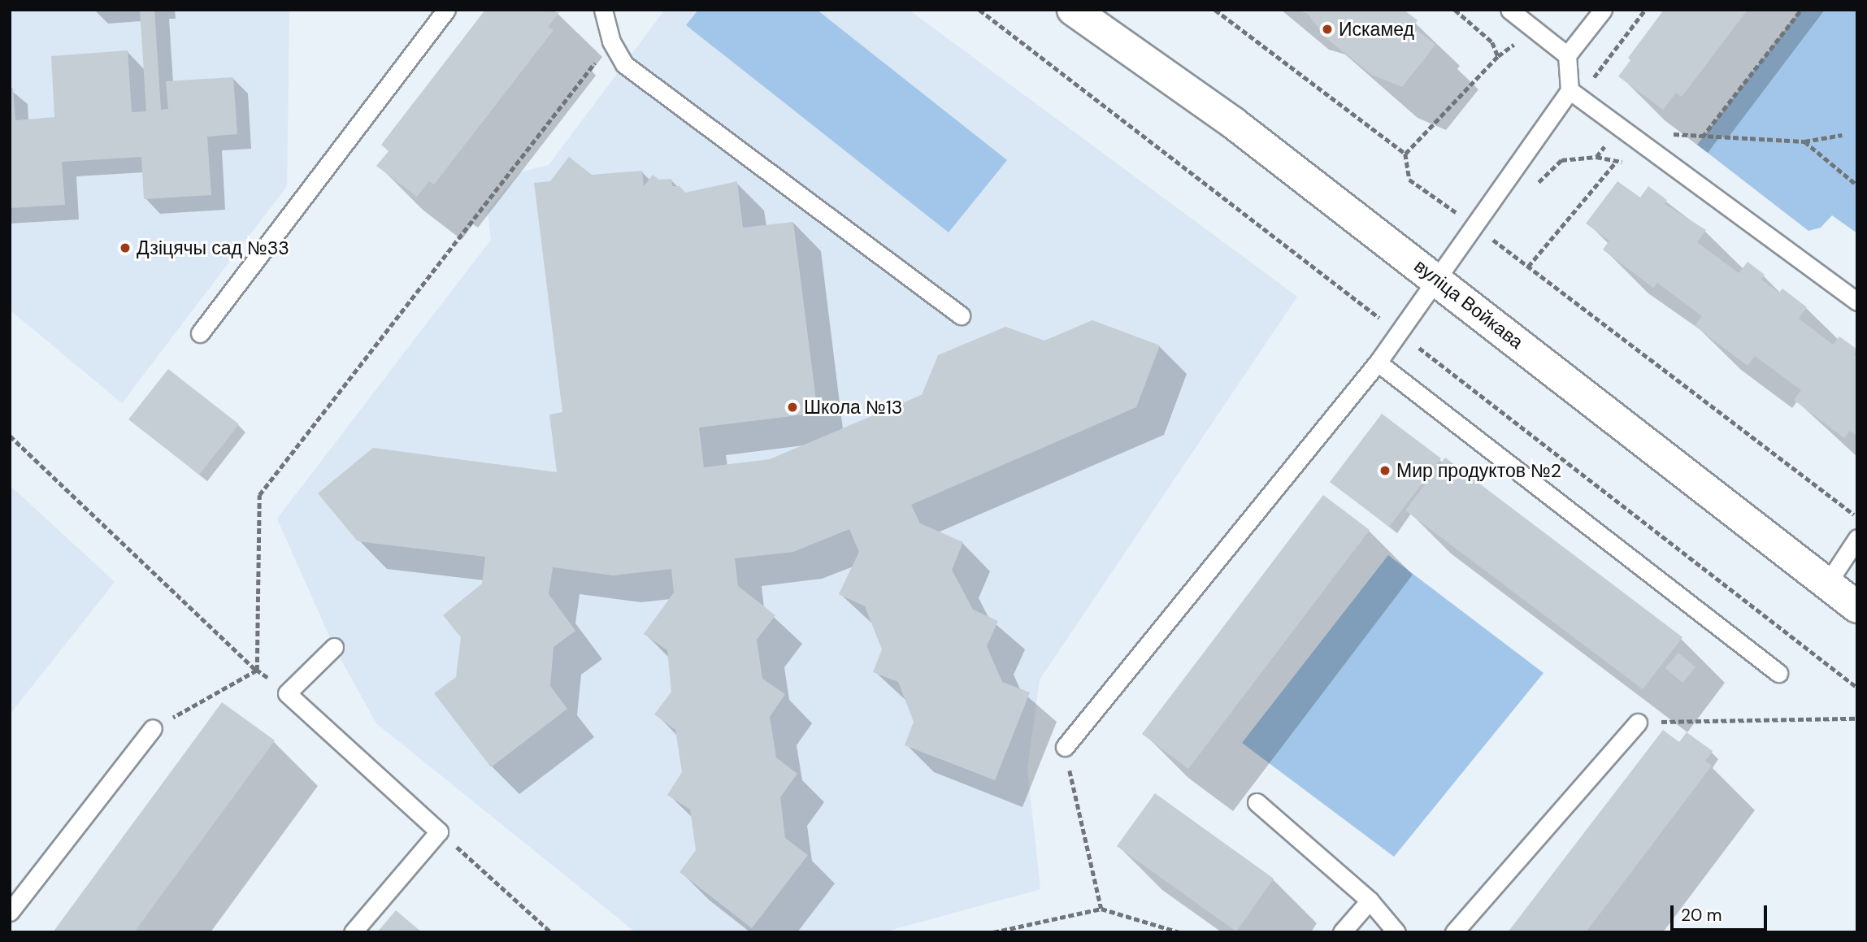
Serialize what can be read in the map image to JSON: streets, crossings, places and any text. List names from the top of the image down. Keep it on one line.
{"streets":{"main road":["вуліца Войкава"]},"places":["Искамед","Дзіцячы сад №33","Школа №13","Мир продуктов №2"],"scale_bar":"20 m"}
